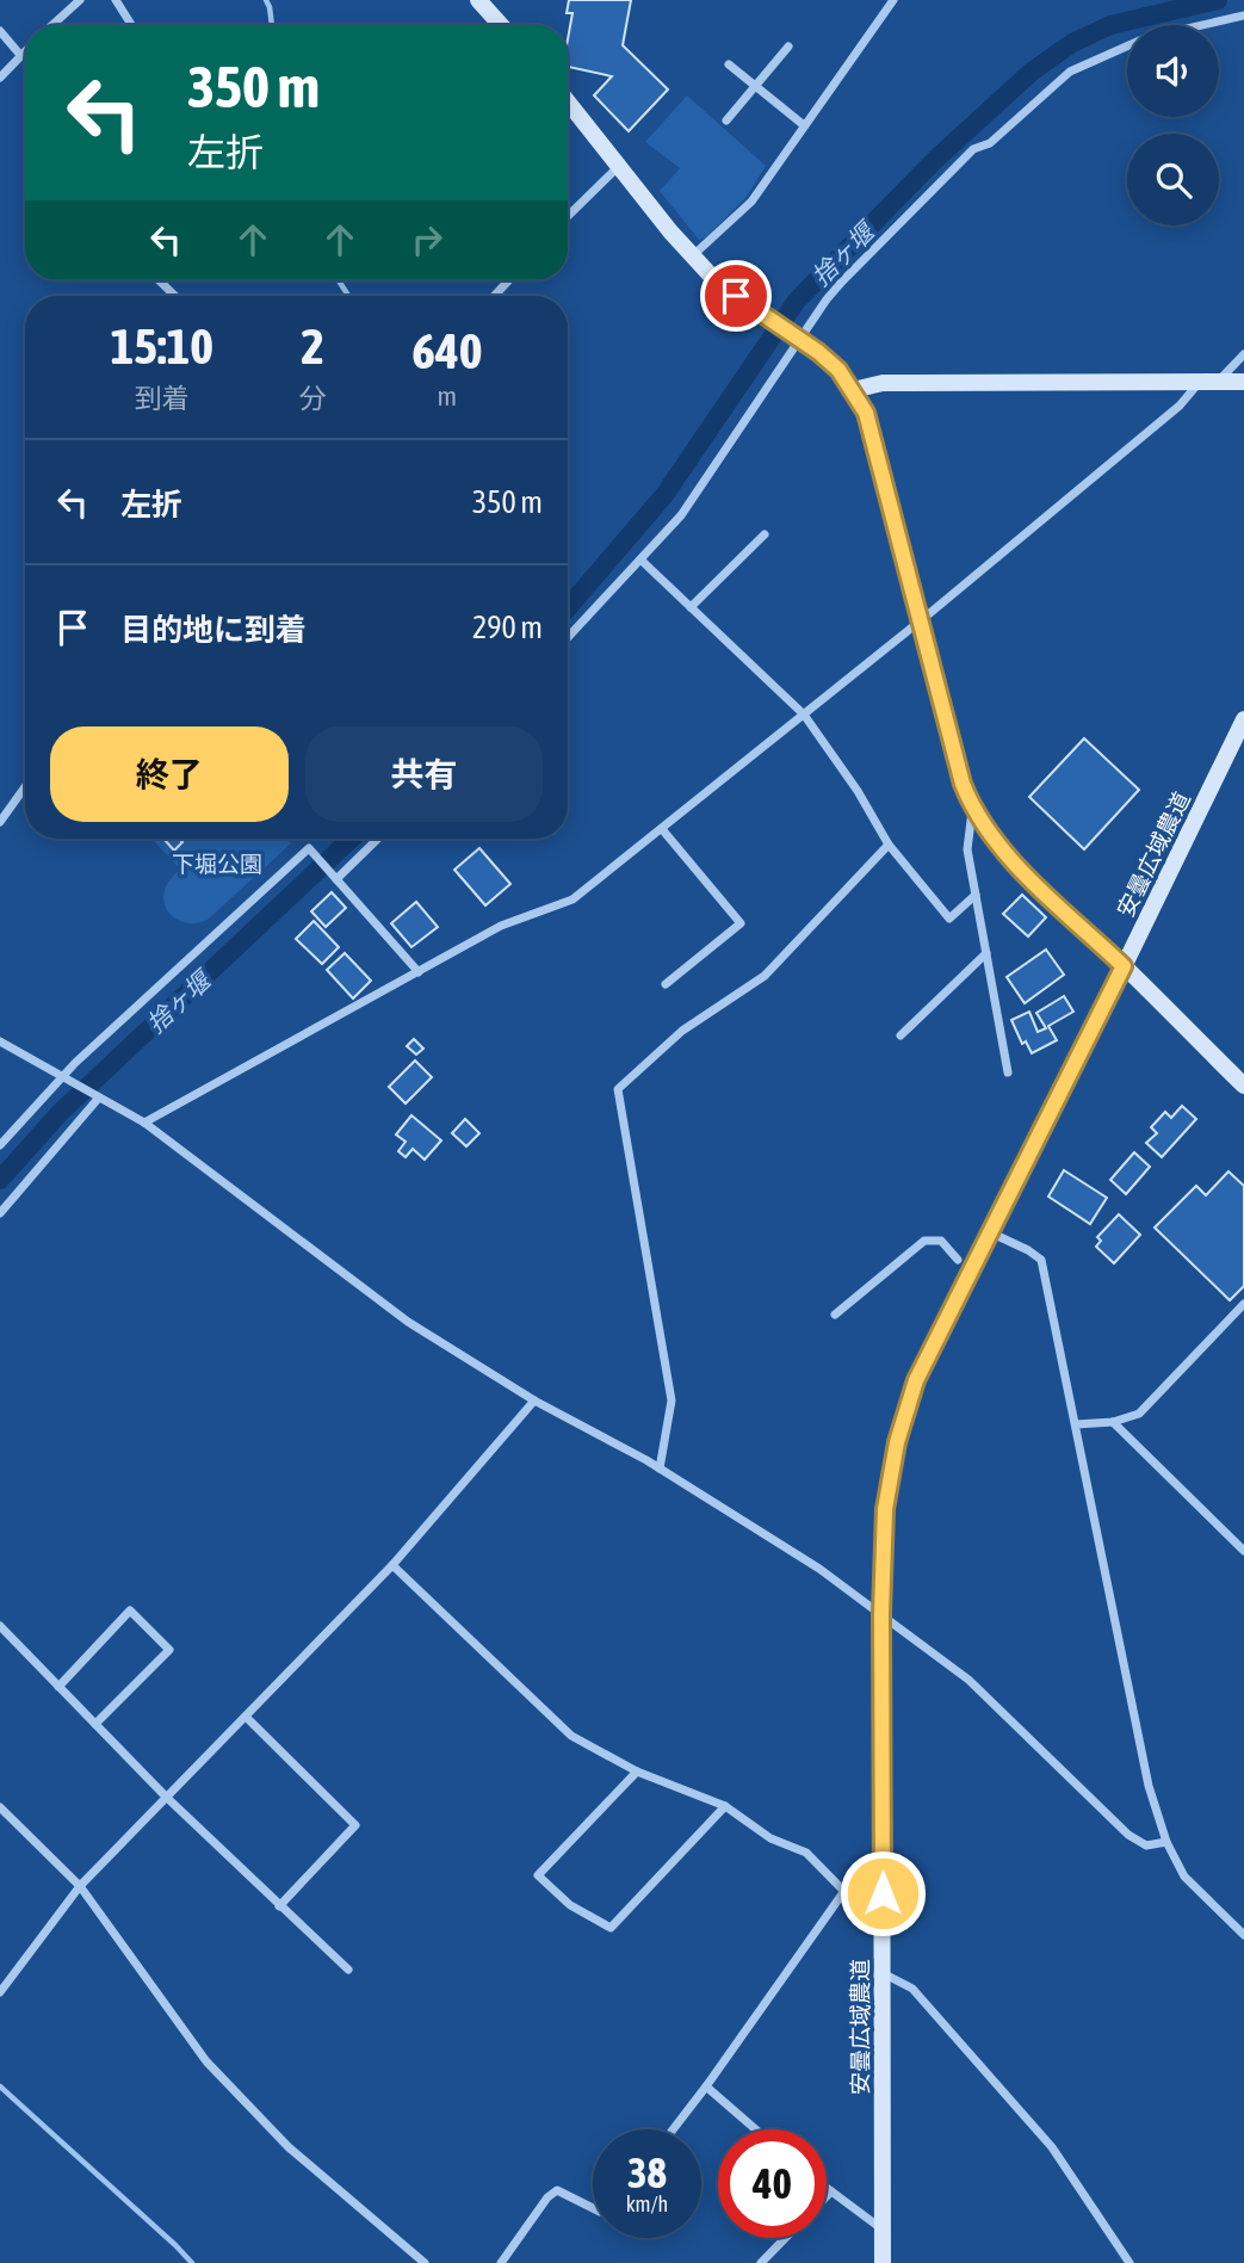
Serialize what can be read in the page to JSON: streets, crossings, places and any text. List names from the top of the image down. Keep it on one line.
{"streets":{"street":["安曇広域農道"]},"water":["捨ヶ堰"],"parks":["下堀公園"],"page":{"turn":["350 m","左折"],"eta":["15:10","到着","2","分","640","m"],"list":[{"name":"左折","value":"350 m"},{"name":"目的地に到着","value":"290 m"}],"buttons":["終了","共有"],"speed":"38 km/h","limit":"40"}}
